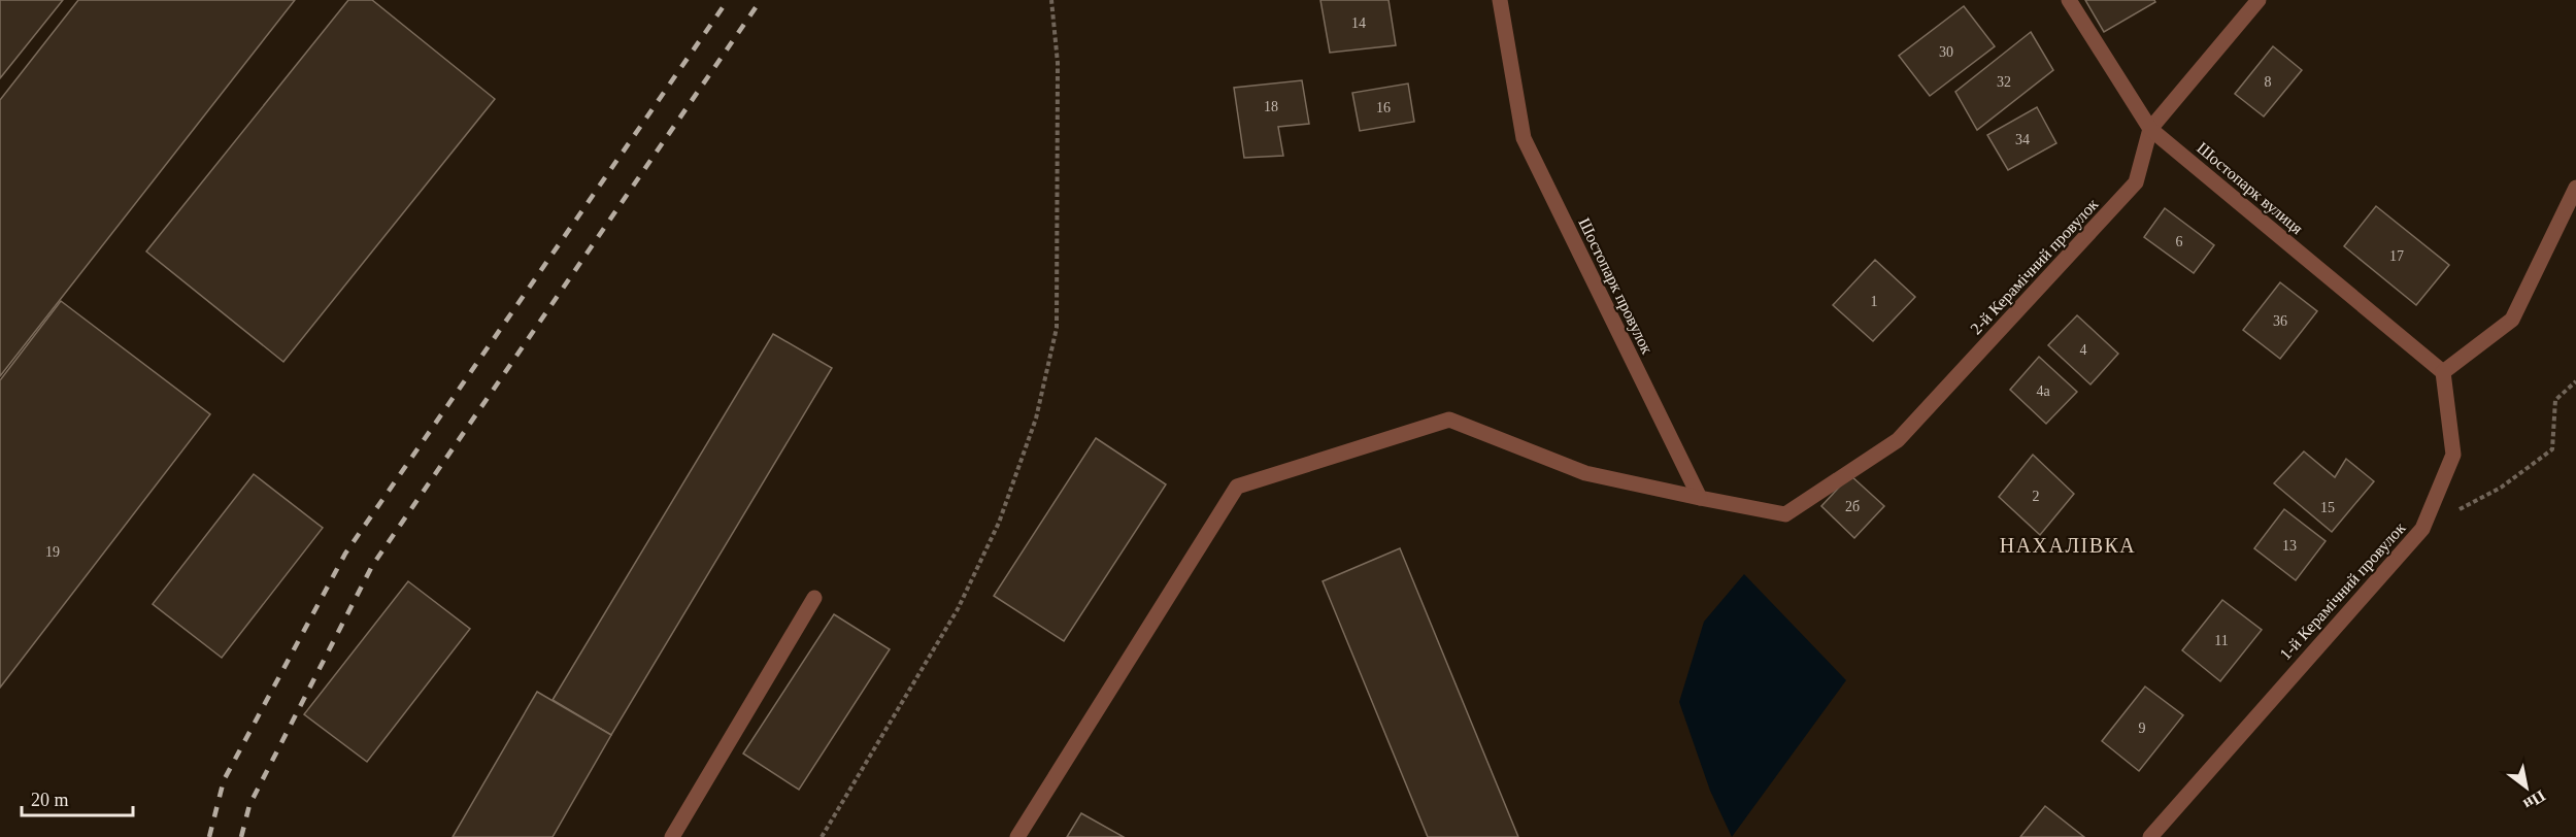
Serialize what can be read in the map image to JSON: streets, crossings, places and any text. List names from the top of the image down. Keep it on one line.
{"streets":{"street":["Шостопарк вулиця","2-й Керамічний провулок","Шостопарк провулок","1-й Керамічний провулок"]},"crossings":[["Шостопарк вулиця","2-й Керамічний провулок"],["Шостопарк вулиця","1-й Керамічний провулок"],["2-й Керамічний провулок","Шостопарк провулок"]],"districts":["НАХАЛІВКА"],"house_numbers":["14","30","32","8","18","16","34","6","17","1","36","4","4а","2","2б","15","13","19","11","9"],"scale_bar":"20 m","north":"bottom right"}
